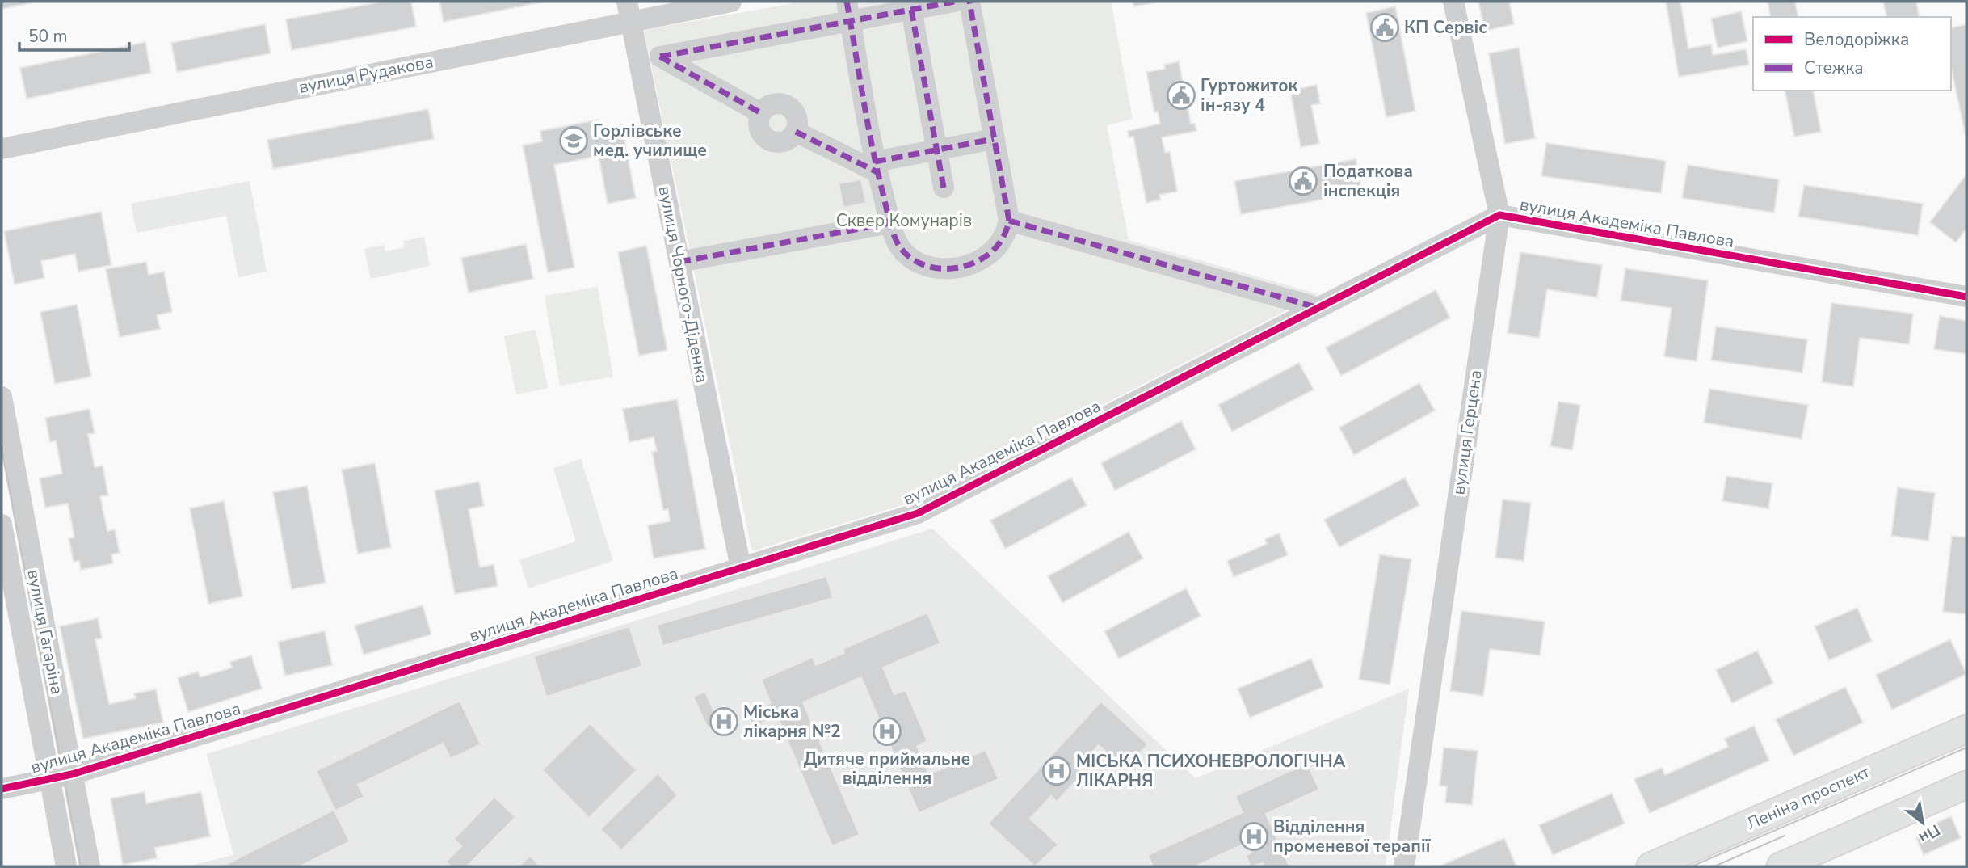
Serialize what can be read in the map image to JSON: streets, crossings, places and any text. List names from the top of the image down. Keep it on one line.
{"streets":{"main road":["Леніна проспект"],"street":["вулиця Рудакова","вулиця Академіка Павлова","вулиця Чорного-Діденка","вулиця Герцена","вулиця Гагаріна"]},"crossings":[["вулиця Рудакова","вулиця Чорного-Діденка"],["вулиця Академіка Павлова","вулиця Чорного-Діденка"],["вулиця Академіка Павлова","вулиця Герцена"],["вулиця Академіка Павлова","вулиця Гагаріна"]],"parks":["Сквер Комунарів"],"places":{"public building":["КП Сервіс","Гуртожиток ін-язу 4","Податкова інспекція"],"school or university":["Горлівське мед. училище"],"hospital":["Міська лікарня №2","Дитяче приймальне відділення","МІСЬКА ПСИХОНЕВРОЛОГІЧНА ЛІКАРНЯ","Відділення променевої терапії"]},"legend":["Велодоріжка","Стежка"],"scale_bar":"50 m","north":"bottom right"}
